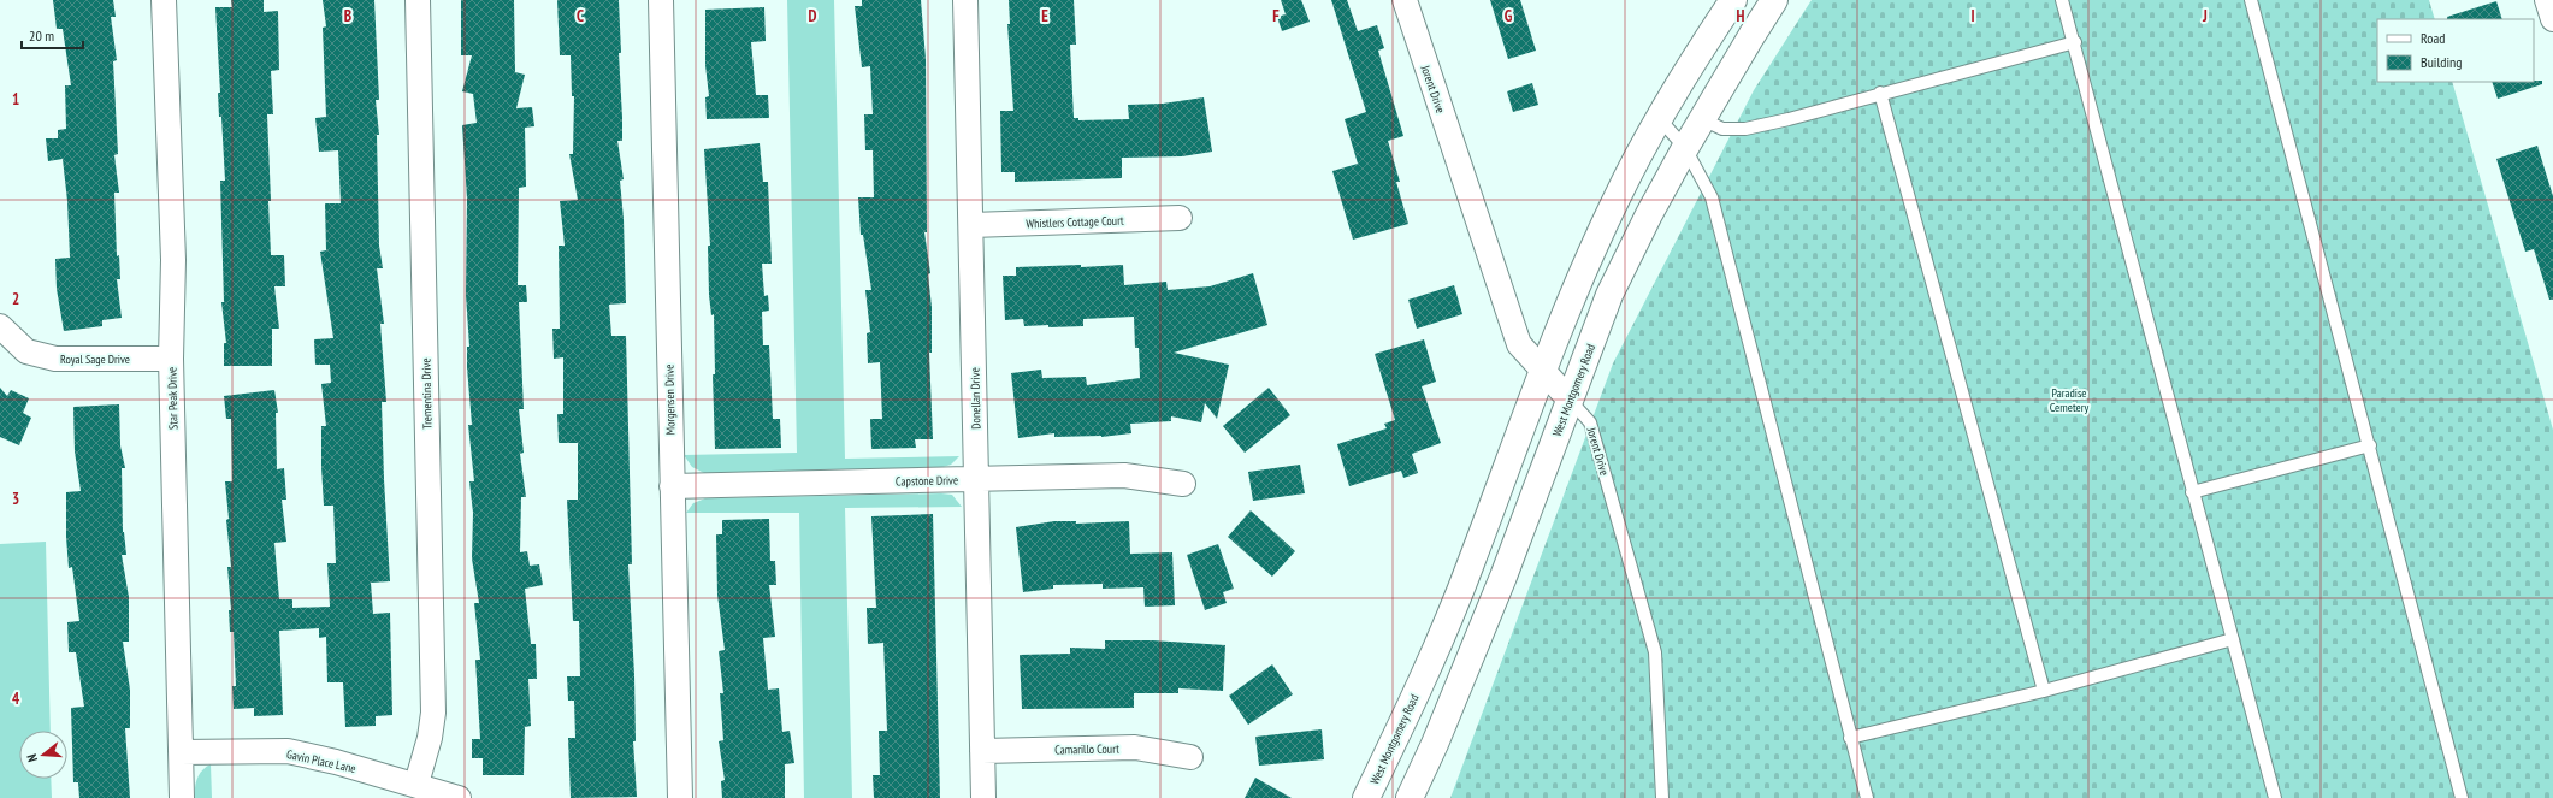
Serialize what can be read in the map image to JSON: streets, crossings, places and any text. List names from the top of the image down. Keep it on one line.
{"streets":{"main road":["West Montgomery Road"],"street":["Jorent Drive","Whistlers Cottage Court","Royal Sage Drive","Trementina Drive","Star Peak Drive","Donellan Drive","Morgensen Drive","Capstone Drive","Camarillo Court","Gavin Place Lane"]},"crossings":[["Jorent Drive","West Montgomery Road"],["Whistlers Cottage Court","Donellan Drive"],["Royal Sage Drive","Star Peak Drive"],["Trementina Drive","Gavin Place Lane"],["Star Peak Drive","Gavin Place Lane"],["Donellan Drive","Capstone Drive"],["Donellan Drive","Camarillo Court"],["Morgensen Drive","Capstone Drive"]],"parks":["Paradise Cemetery"],"legend":["Road","Building"],"scale_bar":"20 m","north":"left","grid":{"columns":["B","C","D","E","F","G","H","I","J"],"rows":["1","2","3","4"]}}
